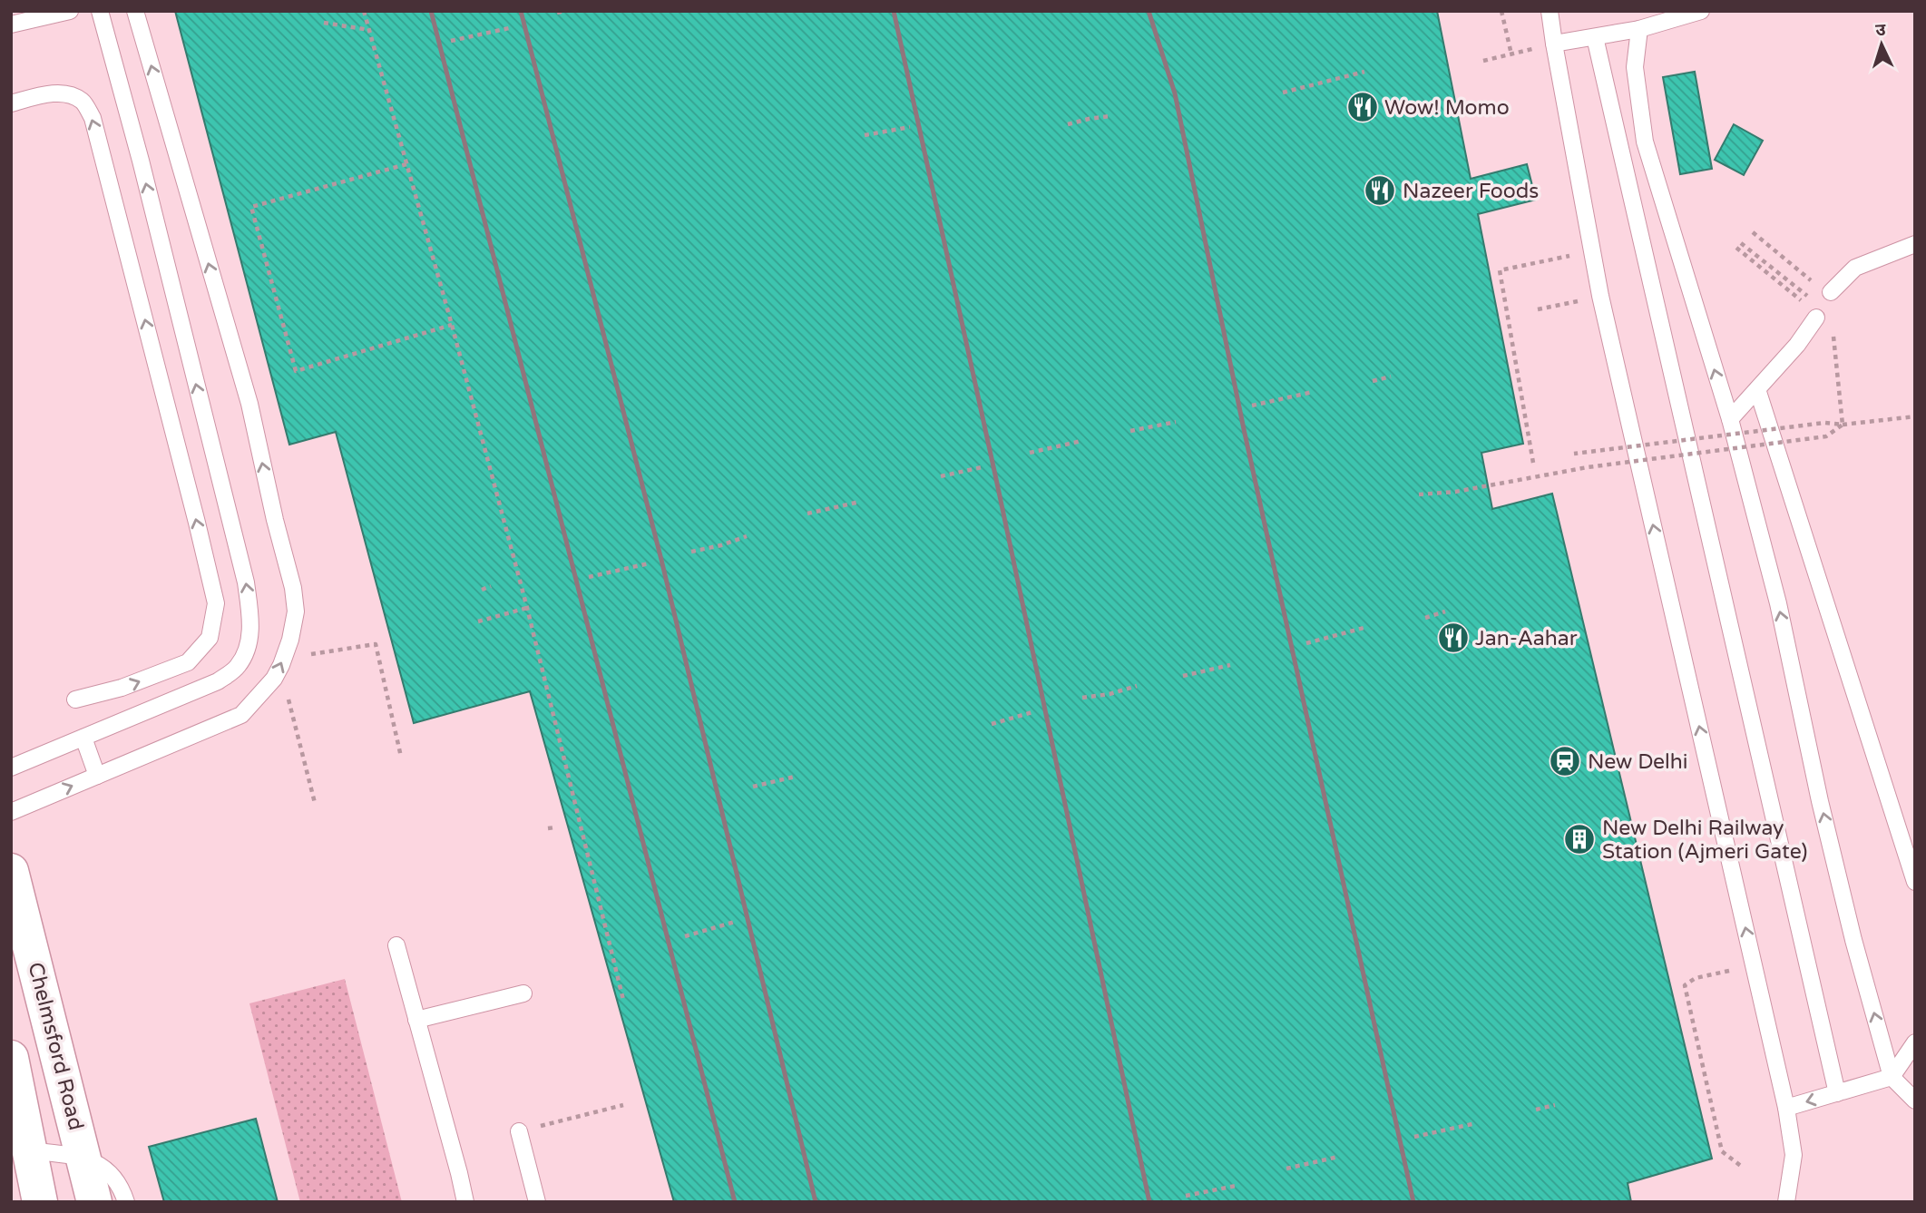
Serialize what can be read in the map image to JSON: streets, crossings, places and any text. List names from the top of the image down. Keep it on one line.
{"streets":{"main road":["Chelmsford Road"]},"places":{"restaurant":["Wow! Momo","Nazeer Foods","Jan-Aahar"],"station":["New Delhi"],"building":["New Delhi Railway Station (Ajmeri Gate)"]},"north":"top"}
